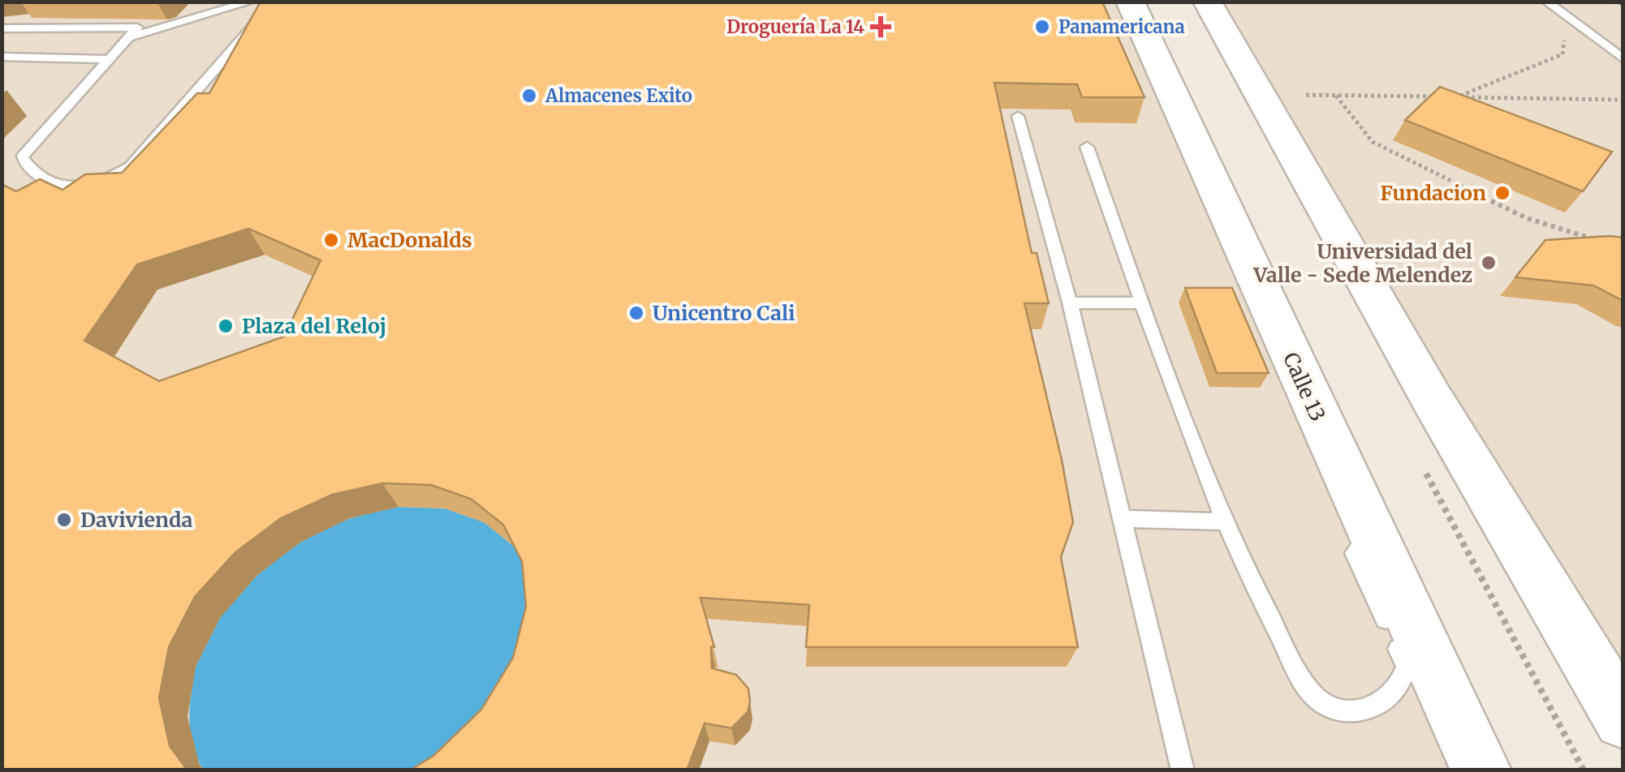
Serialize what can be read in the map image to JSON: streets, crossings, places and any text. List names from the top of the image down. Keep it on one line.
{"streets":{"main road":["Calle 13"]},"places":{"health":["Droguería La 14"],"other":["Panamericana","Almacenes Exito","Fundacion","MacDonalds","Universidad del Valle - Sede Melendez","Unicentro Cali","Plaza del Reloj","Davivienda"]}}
